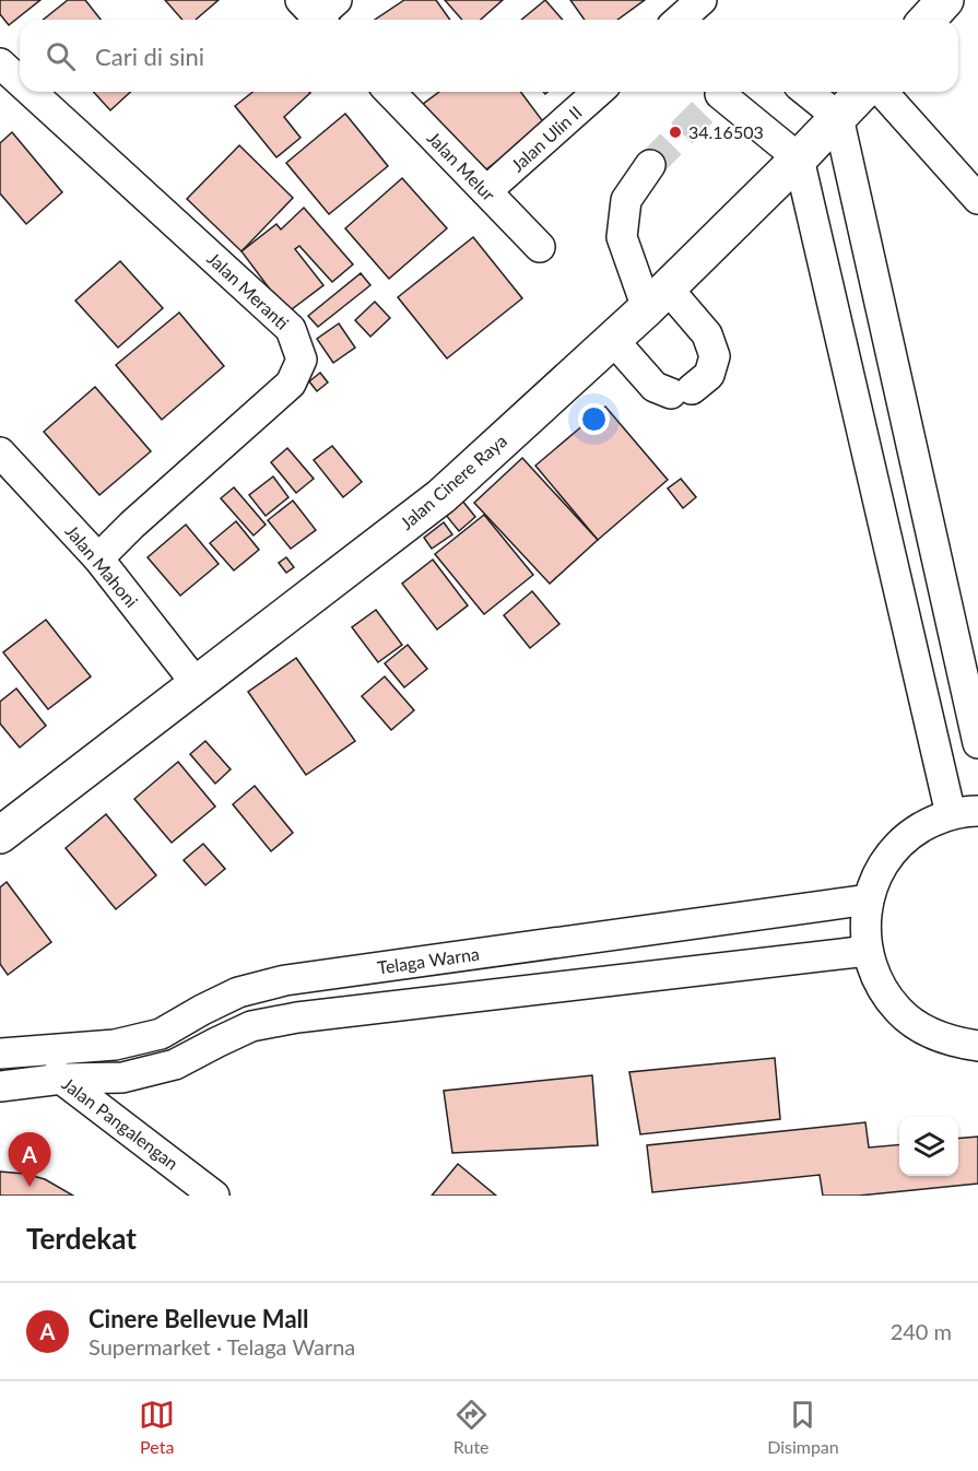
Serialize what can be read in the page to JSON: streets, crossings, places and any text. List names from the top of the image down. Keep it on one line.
{"streets":{"main road":["Jalan Cinere Raya"],"street":["Jalan Ulin II","Jalan Melur","Jalan Meranti","Jalan Mahoni","Telaga Warna","Jalan Pangalengan"]},"crossings":[["Jalan Ulin II","Jalan Melur"],["Jalan Meranti","Jalan Mahoni"],["Jalan Cinere Raya","Jalan Mahoni"],["Telaga Warna","Jalan Pangalengan"]],"places":["34.16503"],"page":{"search":"Cari di sini","pins":"A","heading":"Terdekat","list":[{"mark":"A","name":"Cinere Bellevue Mall","note":"Supermarket · Telaga Warna","value":"240 m"}],"nav":["Peta","Rute","Disimpan"]}}
